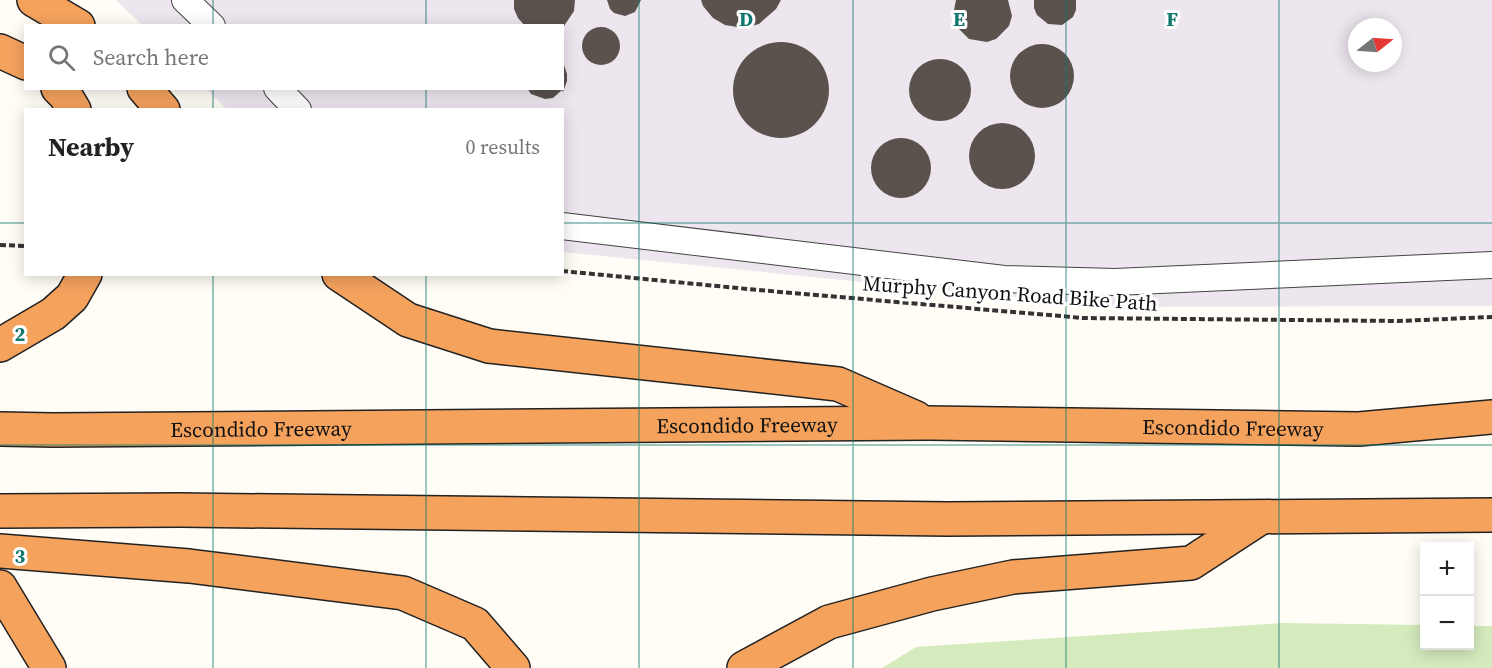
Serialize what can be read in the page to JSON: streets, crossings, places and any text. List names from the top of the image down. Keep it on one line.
{"streets":{"highway":["Escondido Freeway"],"path":["Murphy Canyon Road Bike Path"]},"north":"right","page":{"search":"Search here","heading":["Nearby","0 results"],"map_buttons":["+","−"]},"grid":{"columns":["D","E","F"],"rows":["2","3"]}}
